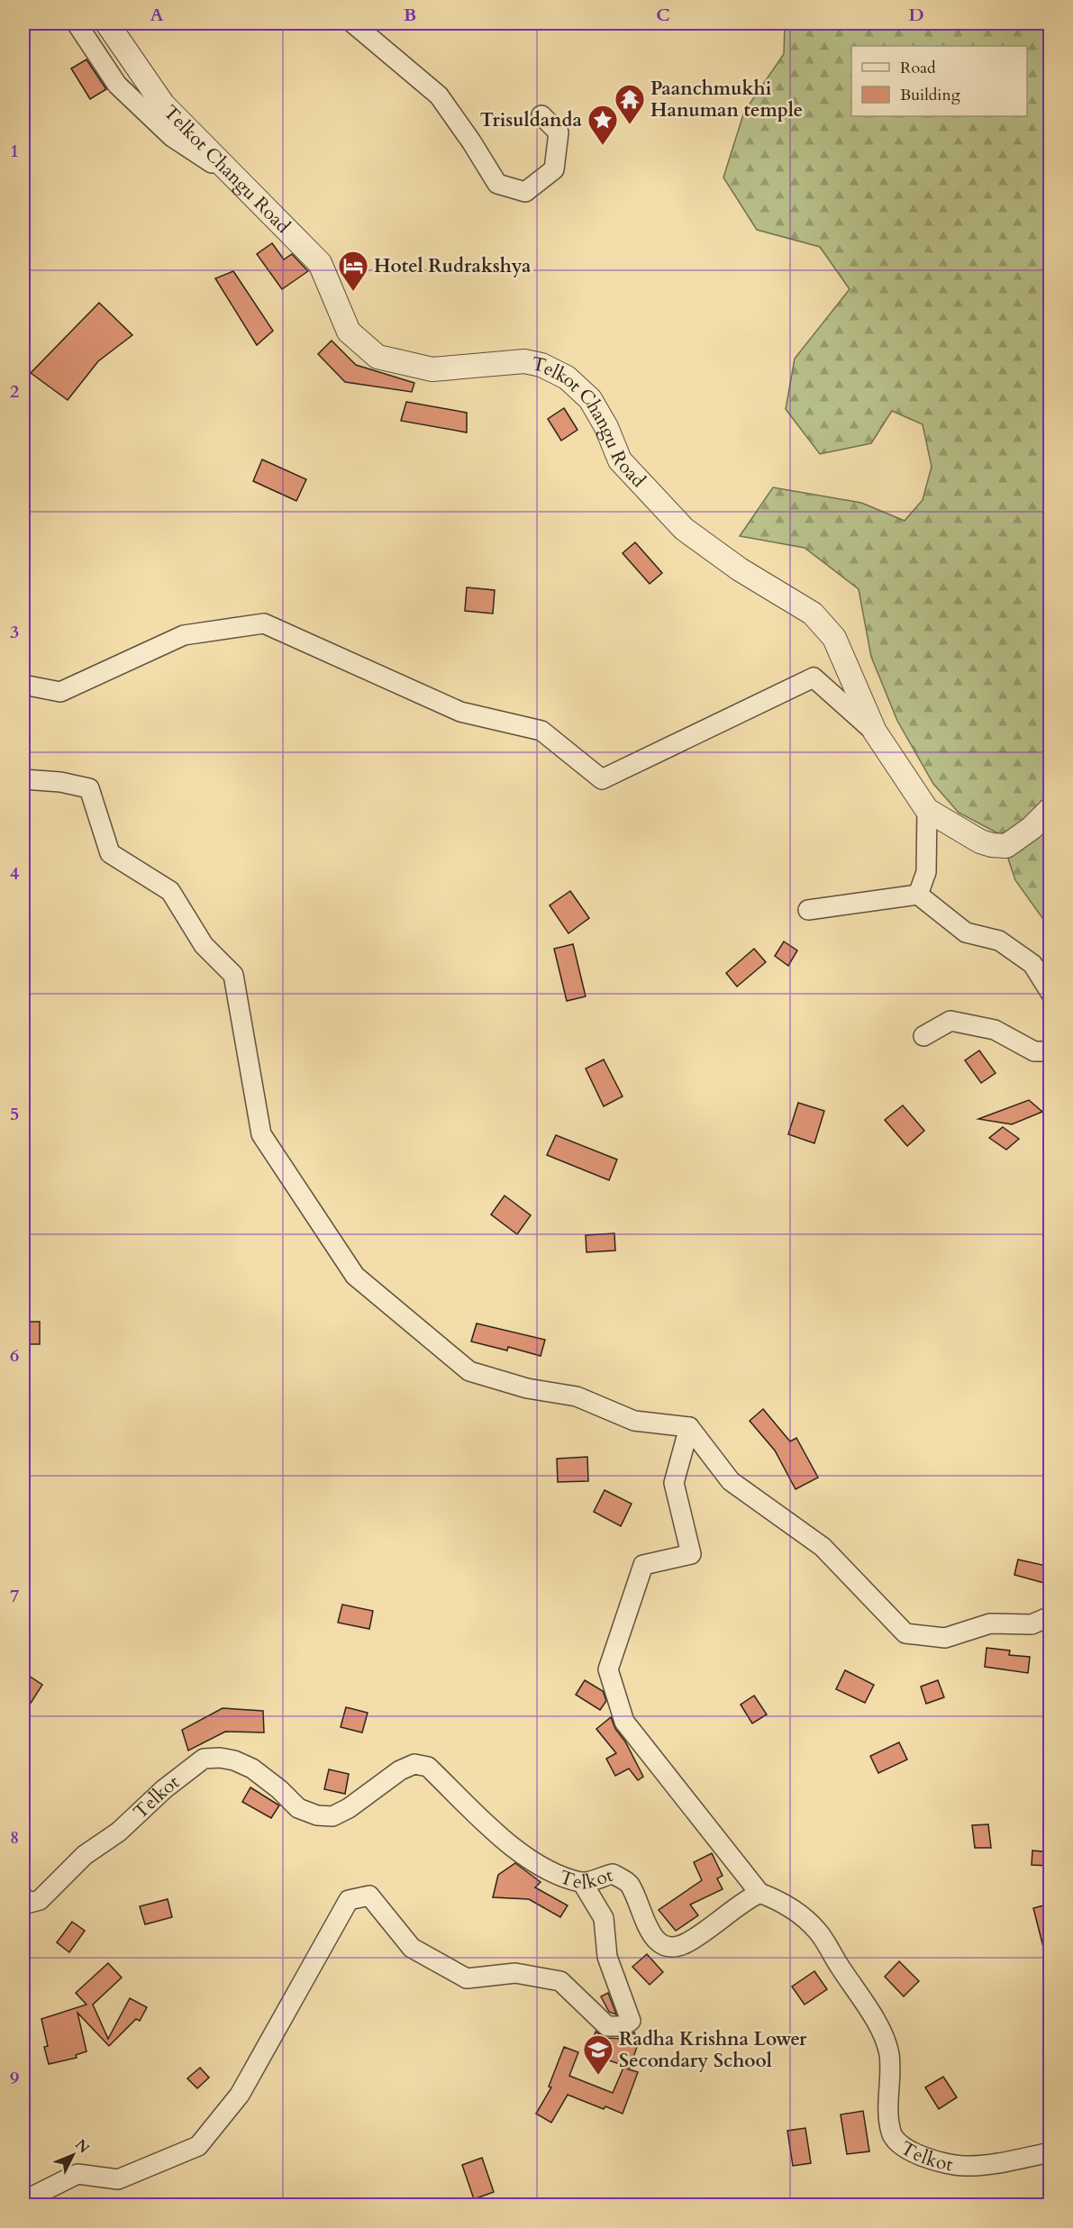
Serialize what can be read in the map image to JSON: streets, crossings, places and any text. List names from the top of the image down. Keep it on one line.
{"streets":{"street":["Telkot Changu Road","Telkot"]},"places":{"temple":["Paanchmukhi Hanuman temple"],"place":["Trisuldanda"],"hotel":["Hotel Rudrakshya"],"school or university":["Radha Krishna Lower Secondary School"]},"legend":["Road","Building"],"north":"top right","grid":{"columns":["A","B","C","D"],"rows":["1","2","3","4","5","6","7","8","9"]}}
